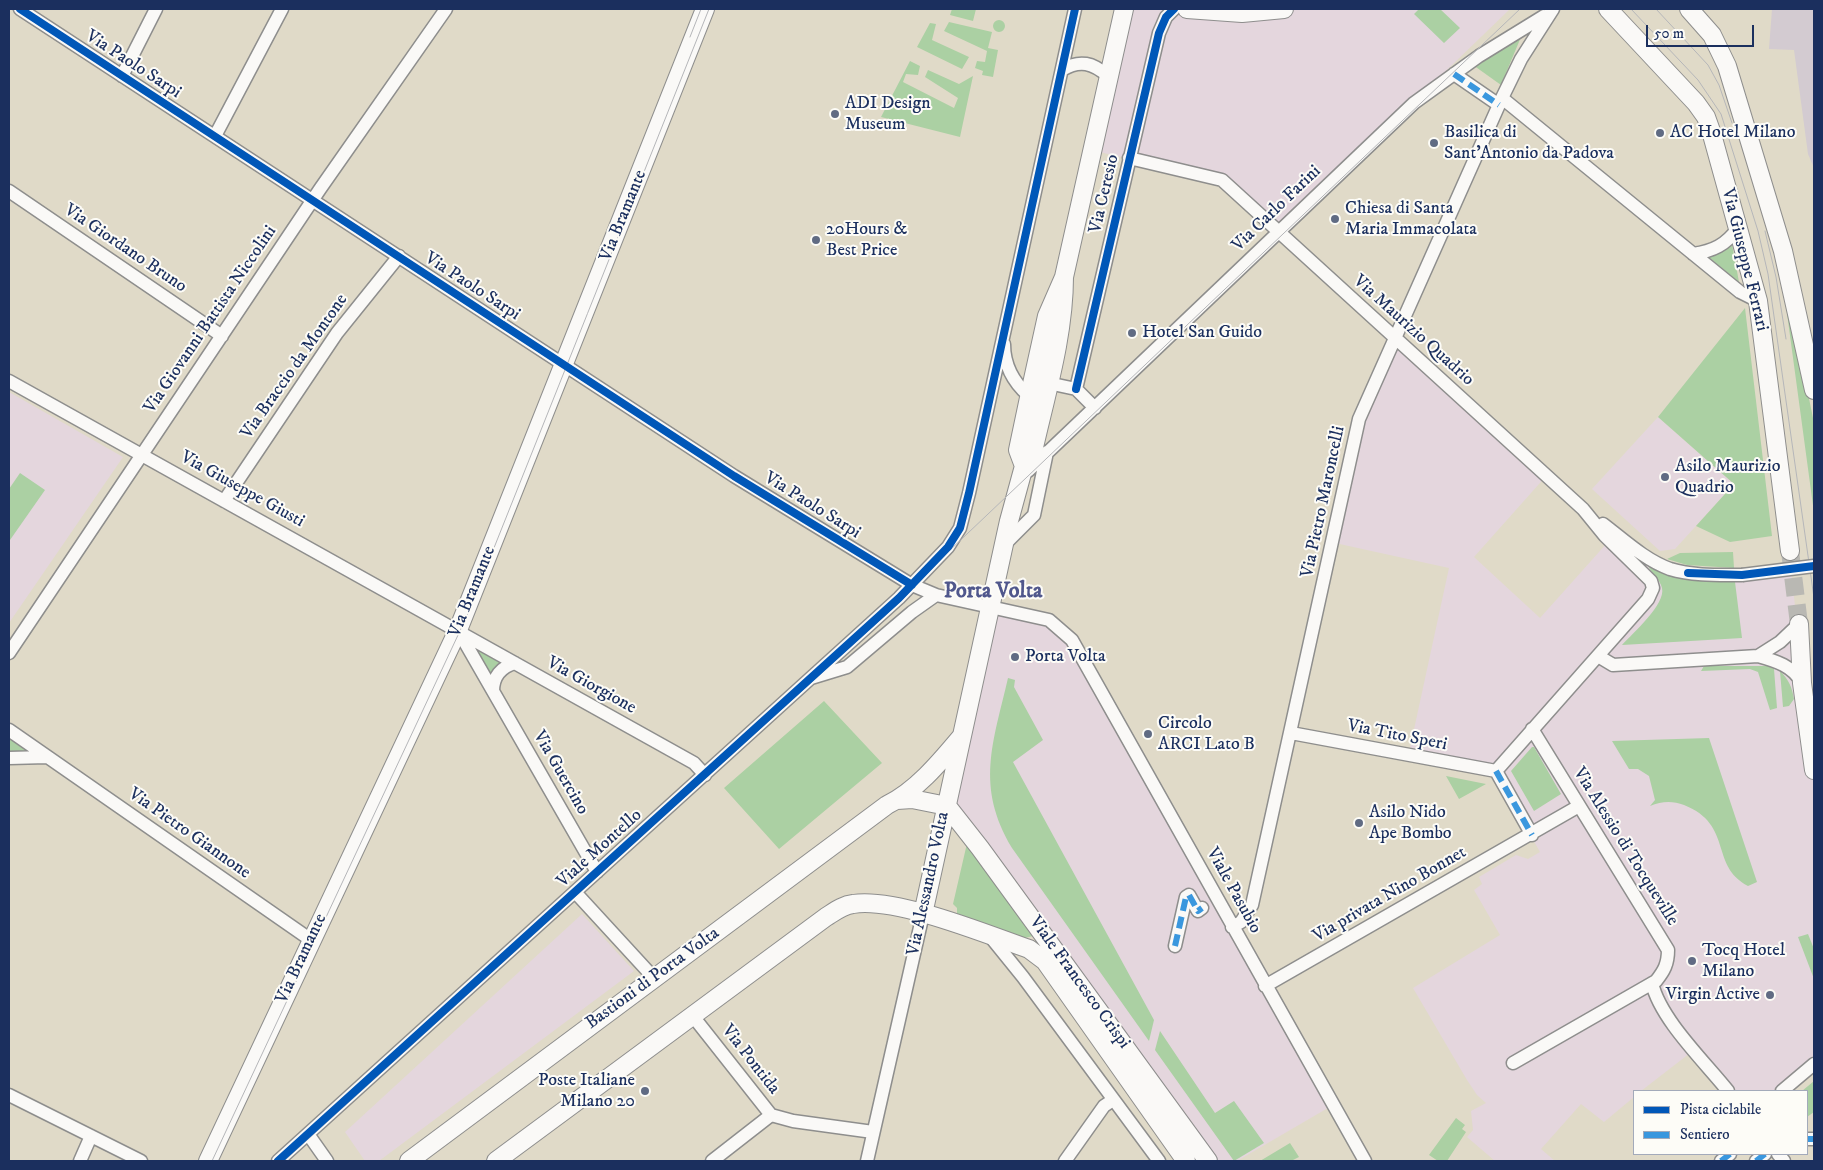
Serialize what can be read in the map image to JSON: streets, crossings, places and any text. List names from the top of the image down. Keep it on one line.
{"streets":{"main road":["Via Ceresio","Via Bramante","Via Giuseppe Ferrari","Via Alessandro Volta","Bastioni di Porta Volta","Viale Francesco Crispi"],"street":["Via Paolo Sarpi","Via Carlo Farini","Via Giordano Bruno","Via Giovanni Battista Niccolini","Via Maurizio Quadrio","Via Braccio da Montone","Via Giuseppe Giusti","Via Pietro Maroncelli","Via Giorgione","Via Tito Speri","Via Guercino","Via Pietro Giannone","Via Alessio di Tocqueville","Viale Montello","Viale Pasubio","Via privata Nino Bonnet","Via Pontida"]},"crossings":[["Via Paolo Sarpi","Via Bramante"],["Via Paolo Sarpi","Via Giovanni Battista Niccolini"],["Via Paolo Sarpi","Via Braccio da Montone"],["Via Paolo Sarpi","Viale Montello"],["Via Paolo Sarpi","Via Alessandro Volta"],["Via Paolo Sarpi","Viale Pasubio"],["Via Ceresio","Via Maurizio Quadrio"],["Via Carlo Farini","Via Maurizio Quadrio"],["Via Carlo Farini","Via Pietro Maroncelli"],["Via Carlo Farini","Via Alessandro Volta"],["Via Bramante","Via Giuseppe Giusti"],["Via Bramante","Via Giorgione"],["Via Bramante","Via Guercino"],["Via Bramante","Via Pietro Giannone"],["Via Giordano Bruno","Via Giovanni Battista Niccolini"],["Via Giovanni Battista Niccolini","Via Giuseppe Giusti"],["Via Maurizio Quadrio","Via Pietro Maroncelli"],["Via Braccio da Montone","Via Giuseppe Giusti"],["Via Giuseppe Giusti","Via Giorgione"],["Via Giuseppe Giusti","Via Guercino"],["Via Pietro Maroncelli","Via Tito Speri"],["Via Pietro Maroncelli","Viale Pasubio"],["Via Giorgione","Via Guercino"],["Via Giorgione","Viale Montello"],["Via Guercino","Viale Montello"],["Via Alessio di Tocqueville","Via privata Nino Bonnet"],["Via Alessandro Volta","Bastioni di Porta Volta"],["Via Alessandro Volta","Viale Francesco Crispi"],["Via Alessandro Volta","Via Pontida"],["Viale Pasubio","Via privata Nino Bonnet"]],"districts":["Porta Volta"],"places":["ADI Design Museum","AC Hotel Milano","Basilica di Sant'Antonio da Padova","Chiesa di Santa Maria Immacolata","20Hours & Best Price","Hotel San Guido","Asilo Maurizio Quadrio","Porta Volta","Circolo ARCI Lato B","Asilo Nido Ape Bombo","Tocq Hotel Milano","Virgin Active","Poste Italiane Milano 20"],"legend":["Pista ciclabile","Sentiero"],"scale_bar":"50 m"}
